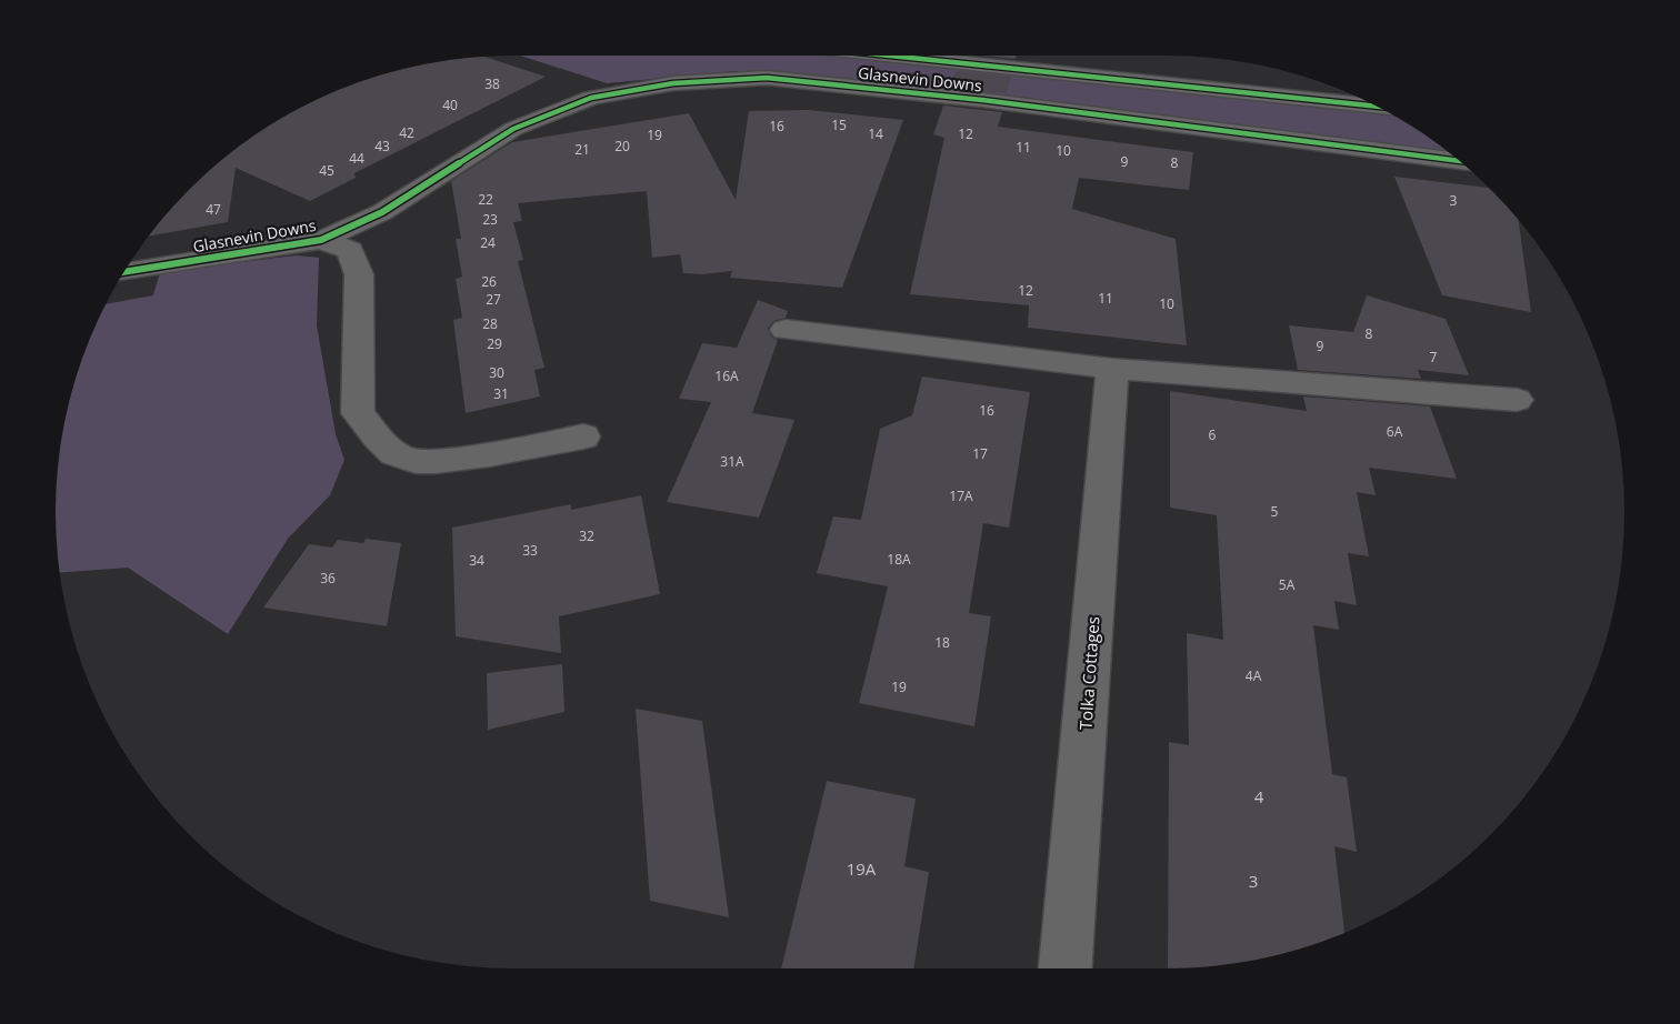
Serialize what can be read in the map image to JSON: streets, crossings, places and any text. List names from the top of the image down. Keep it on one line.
{"streets":{"street":["Glasnevin Downs","Tolka Cottages"]},"house_numbers":["38","40","15","16","42","14","12","19","43","20","11","21","10","44","9","8","45","22","3","47","23","24","26","12","11","27","10","28","8","29","9","7","30","16A","31","16","6A","6","17","31A","17A","5","32","33","18A","34","36","5A","18","4A","19","4","19A","3"]}
